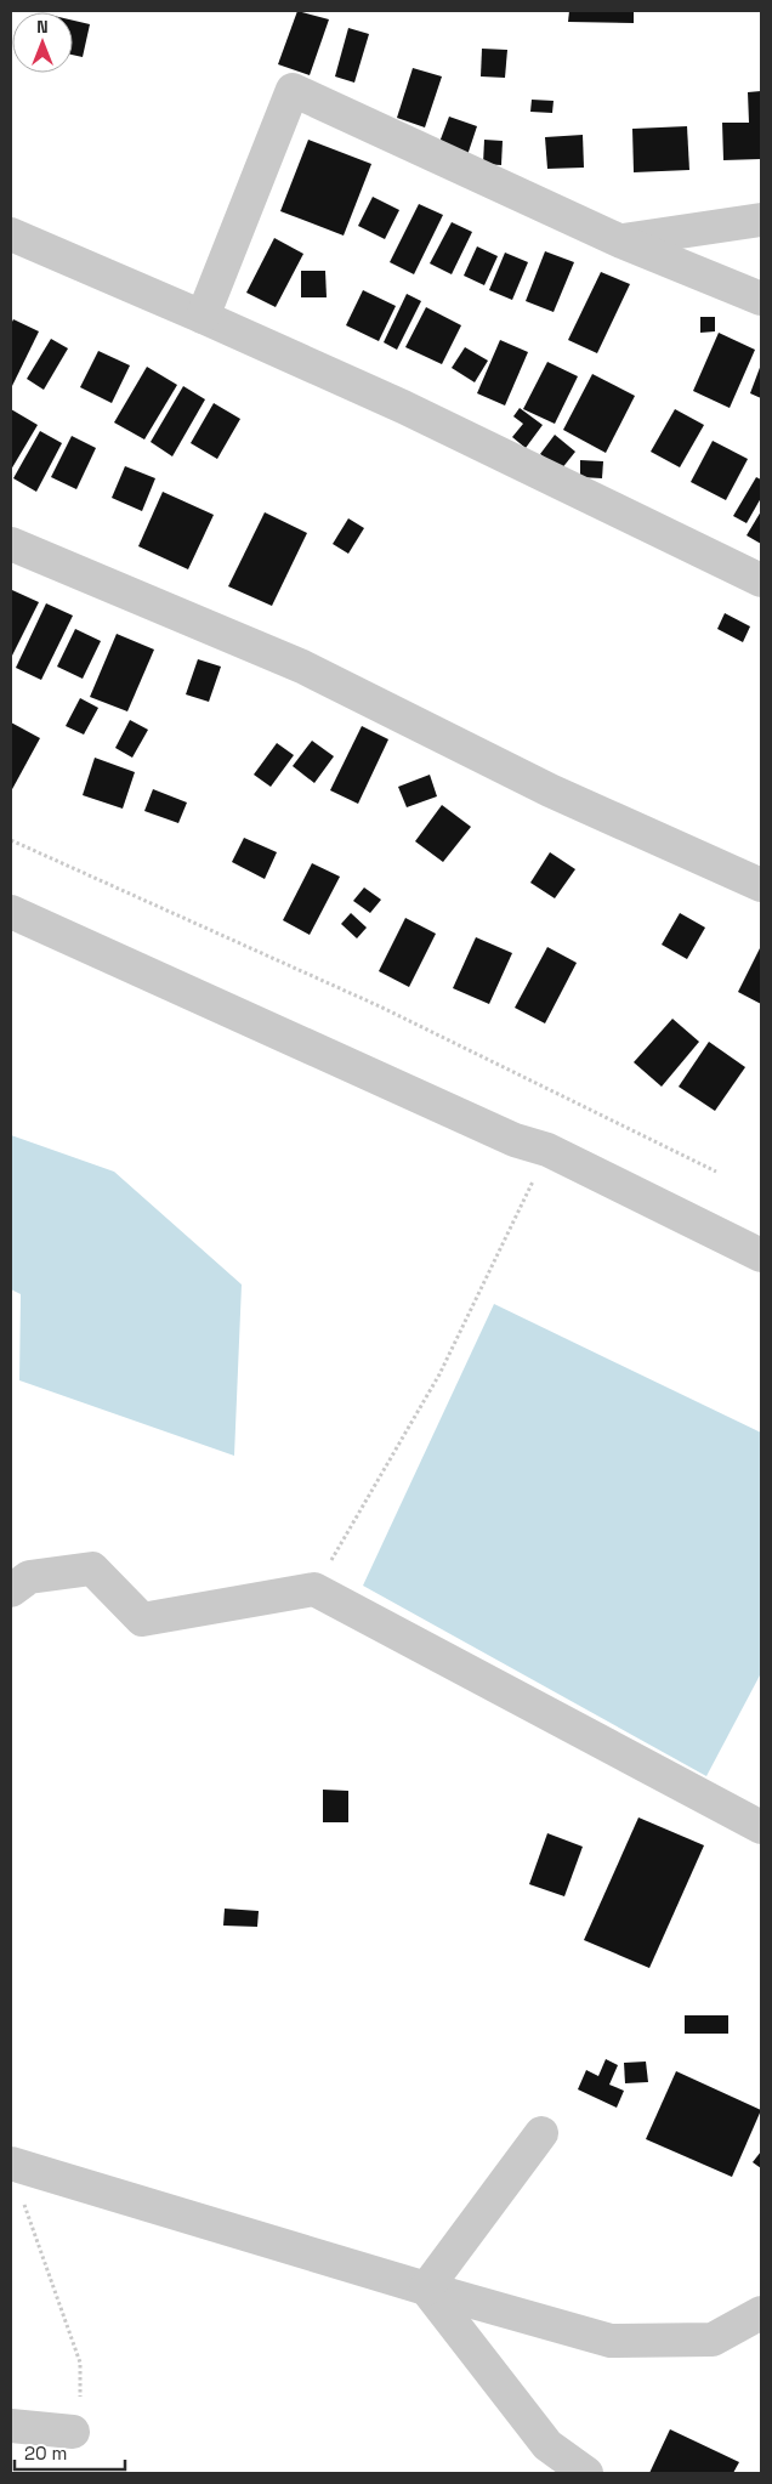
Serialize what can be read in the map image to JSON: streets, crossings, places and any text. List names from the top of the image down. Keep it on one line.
{"scale_bar":"20 m","north":"top"}
